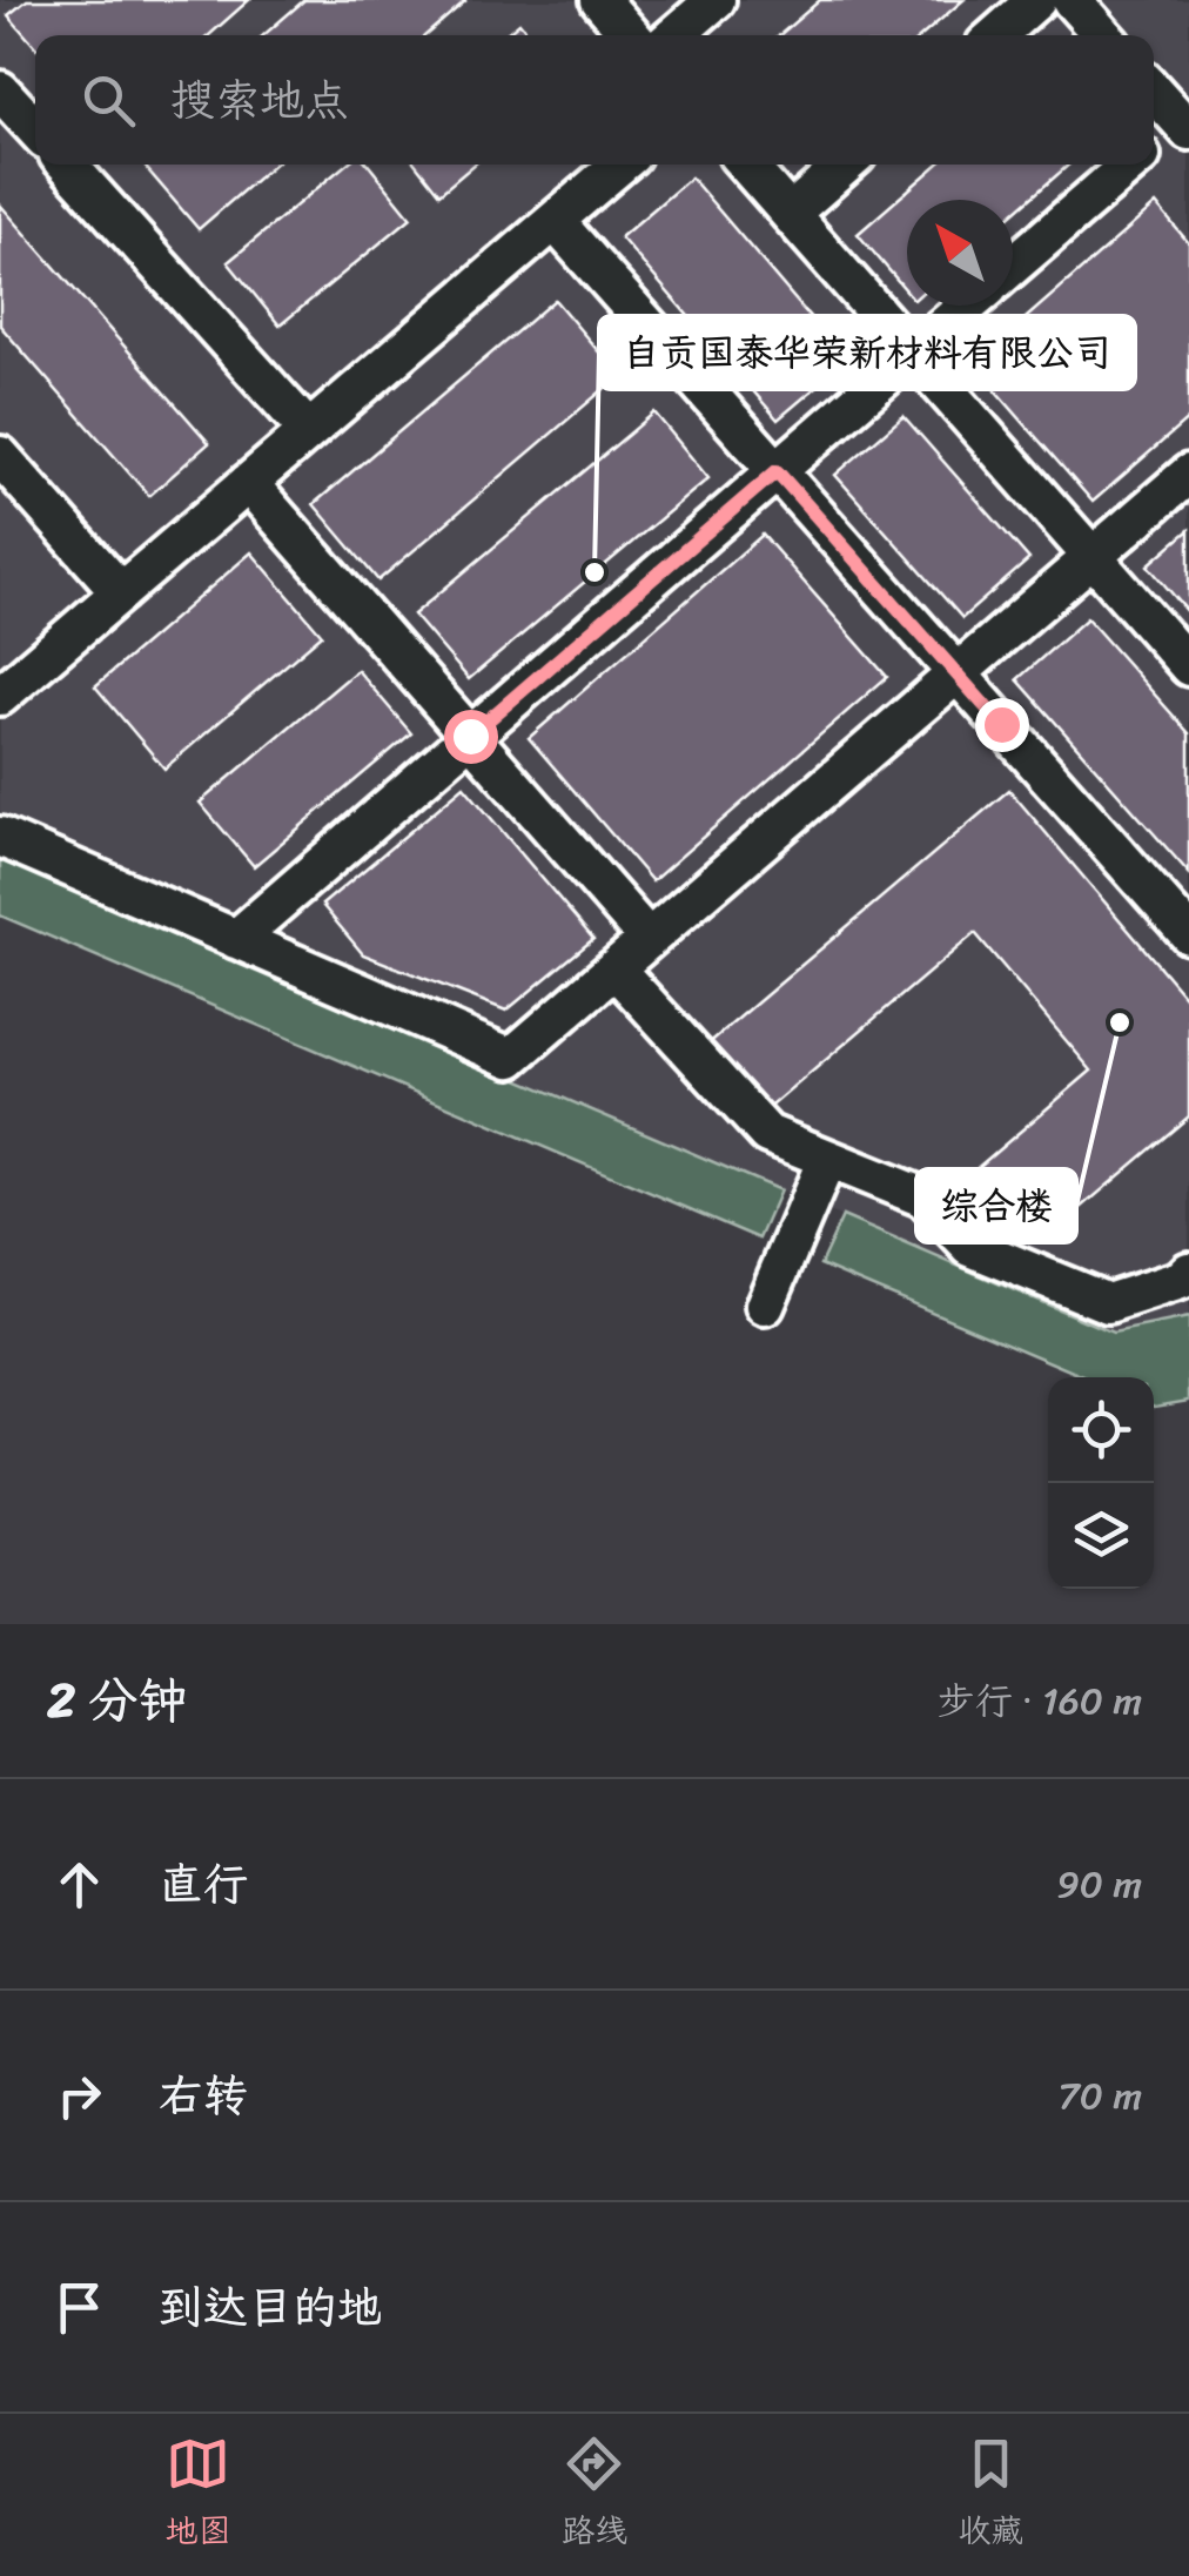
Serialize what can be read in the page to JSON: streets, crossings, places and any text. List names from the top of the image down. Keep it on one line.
{"places":["自贡国泰华荣新材料有限公司","综合楼"],"north":"top left","page":{"search":"搜索地点","heading":["2 分钟","步行 · 160 m"],"list":[["直行","90 m"],["右转","70 m"],"到达目的地"],"nav":["地图","路线","收藏"]}}
